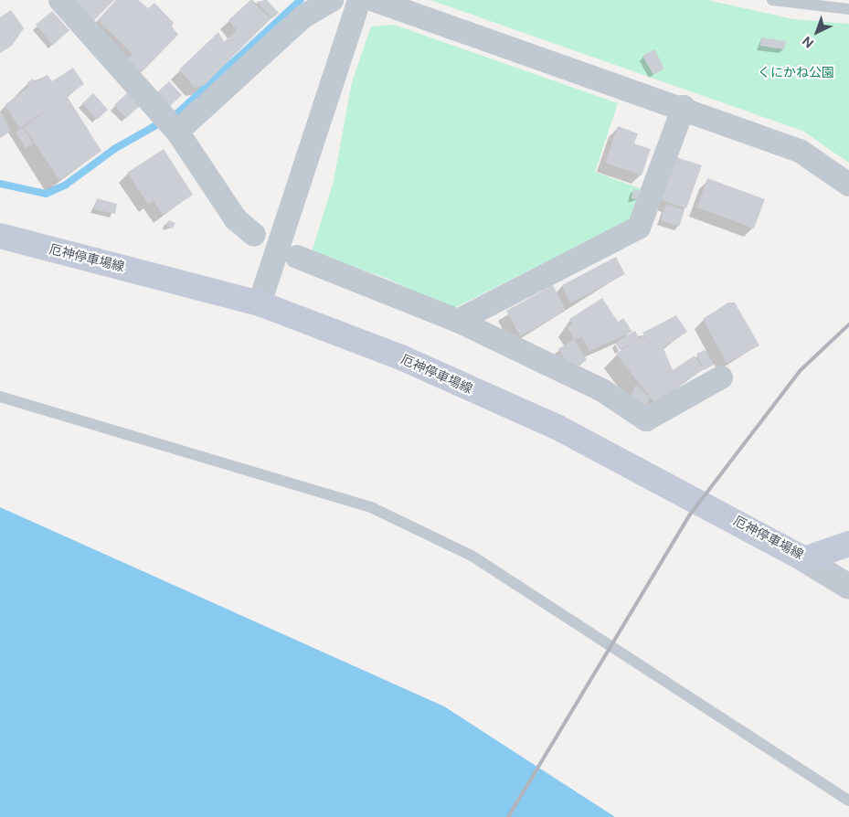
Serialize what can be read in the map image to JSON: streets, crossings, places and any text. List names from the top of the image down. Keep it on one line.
{"streets":{"main road":["厄神停車場線"]},"parks":["くにかね公園"],"north":"bottom left"}
